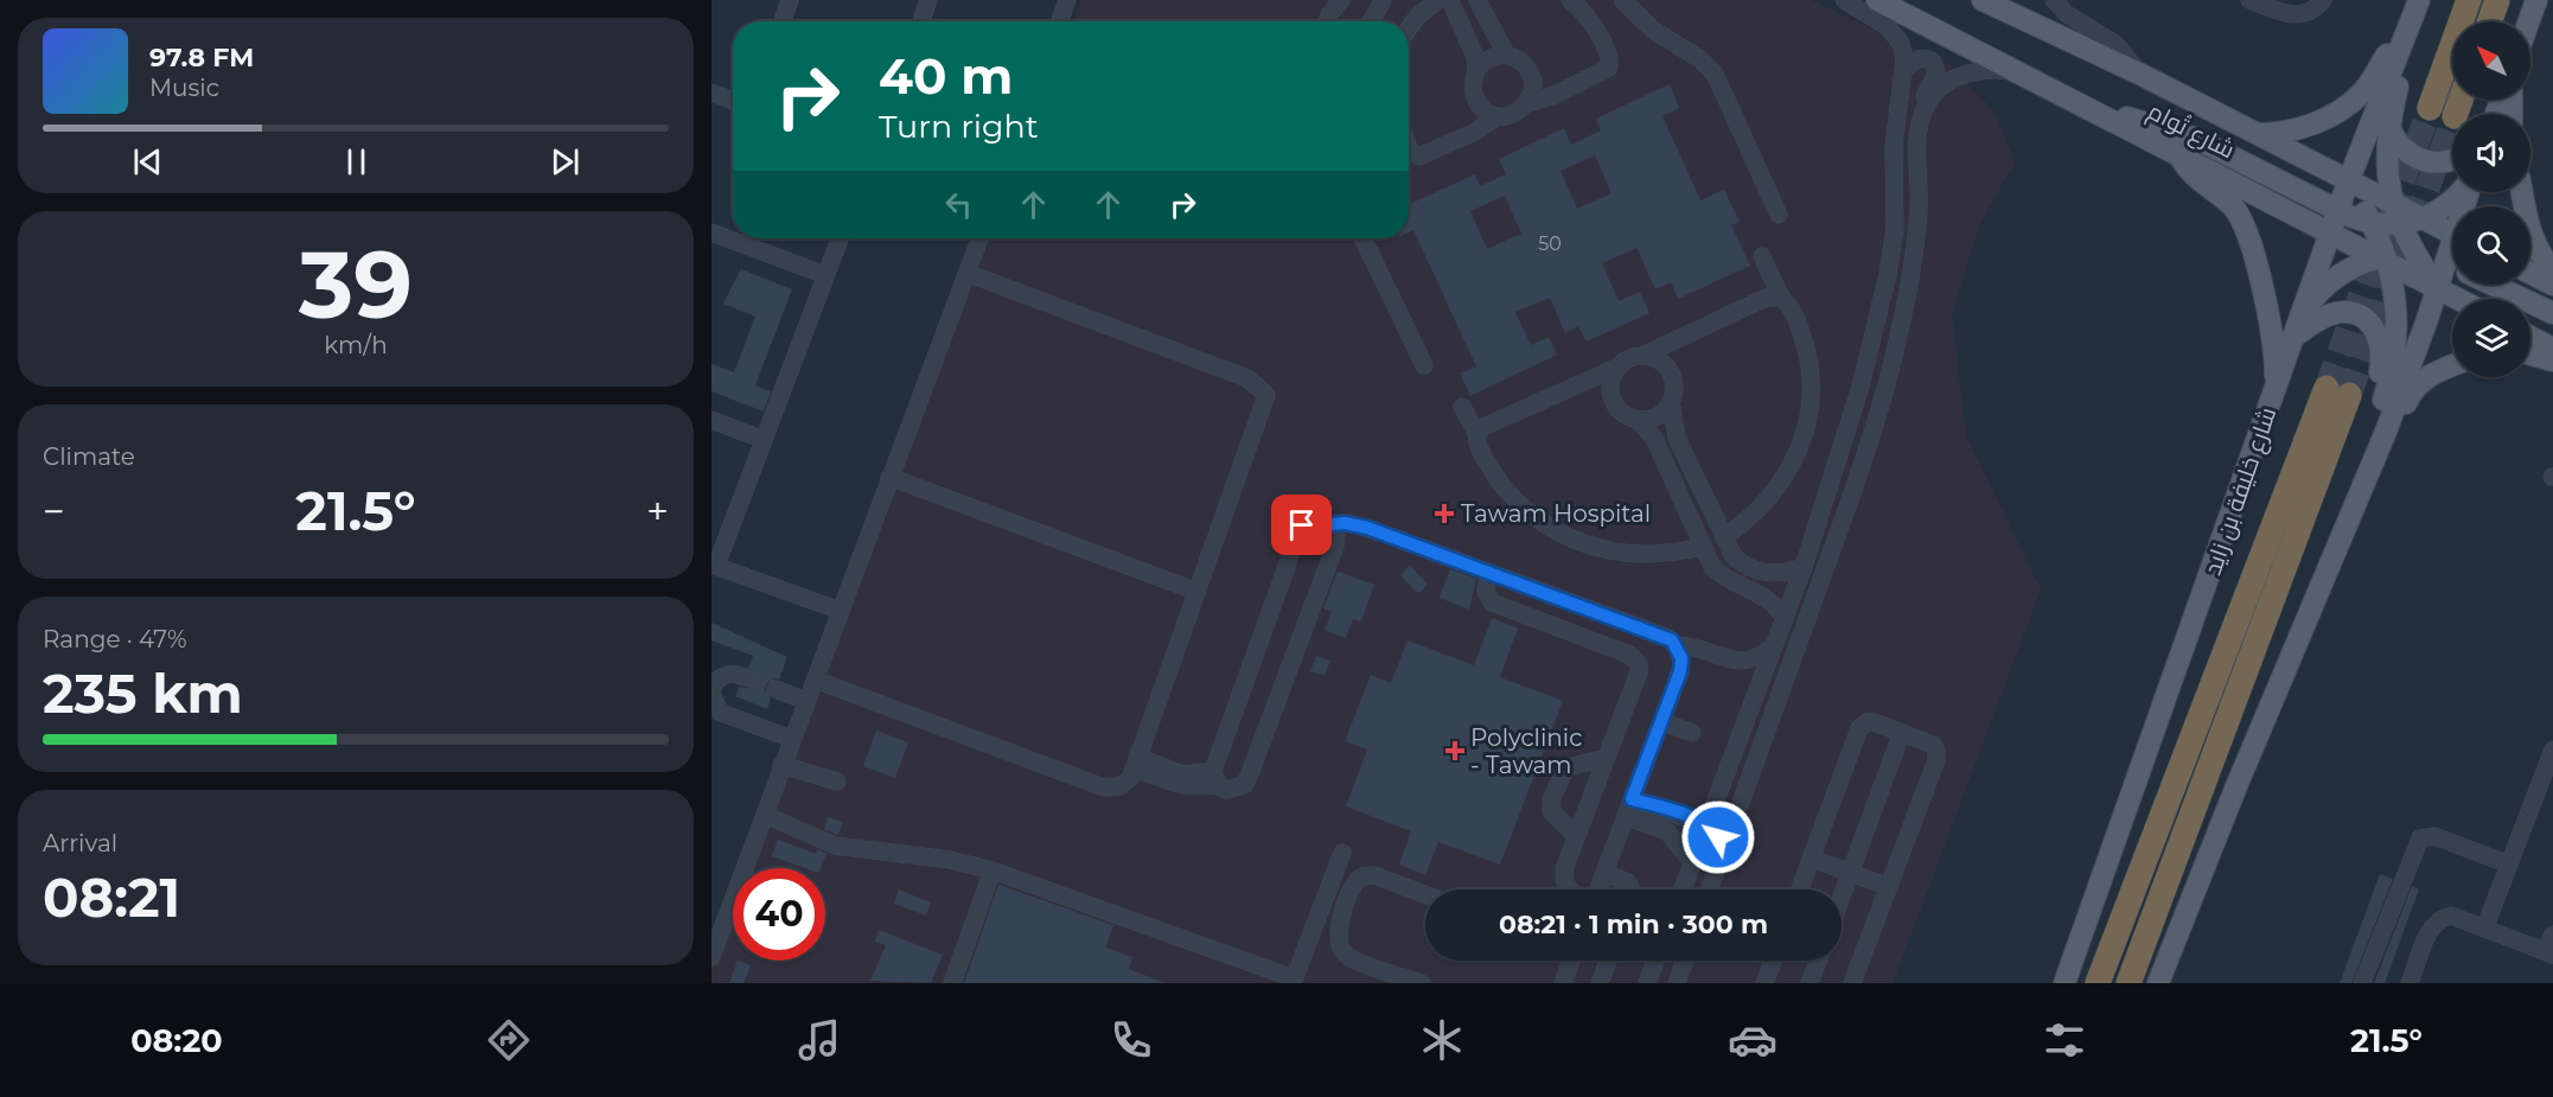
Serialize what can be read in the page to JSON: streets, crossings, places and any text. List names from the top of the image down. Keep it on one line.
{"streets":{"highway":["شارع خليفة بن زايد"],"main road":["شارع تُوام"]},"crossings":[["شارع تُوام","شارع خليفة بن زايد"]],"places":{"health":["Tawam Hospital","Polyclinic - Tawam"]},"house_numbers":["50"],"north":"top left","page":{"turn":["40 m","Turn right"],"song":["97.8 FM","Music"],"tile":[["39","km/h"],"Climate",["Range · 47%","235 km"],["Arrival","08:21"]],"heat":["−","21.5°","+"],"limit":"40","trip":"08:21 · 1 min · 300 m","tabs":["08:20","21.5°"]}}
